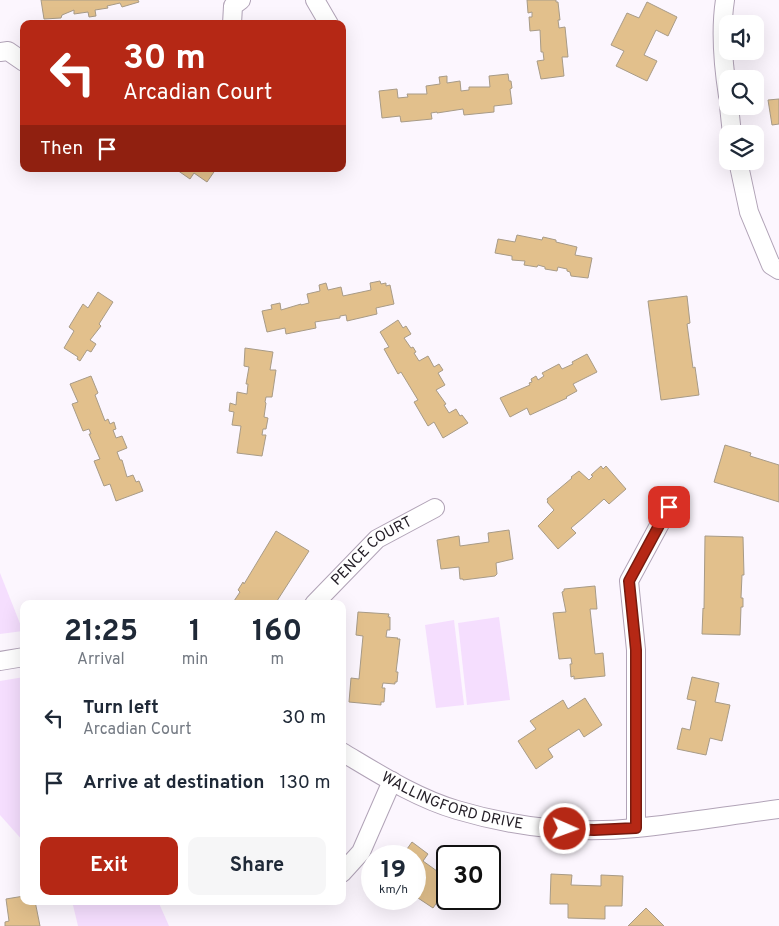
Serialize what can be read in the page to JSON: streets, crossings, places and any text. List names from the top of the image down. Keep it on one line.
{"streets":{"street":["PENCE COURT","WALLINGFORD DRIVE"]},"page":{"turn":["30 m","Arcadian Court"],"then":"Then","eta":["21:25","Arrival","1","min","160","m"],"list":[{"name":"Turn left","note":"Arcadian Court","value":"30 m"},{"name":"Arrive at destination","value":"130 m"}],"buttons":["Exit","Share"],"speed":"19 km/h","limit":"30"}}
